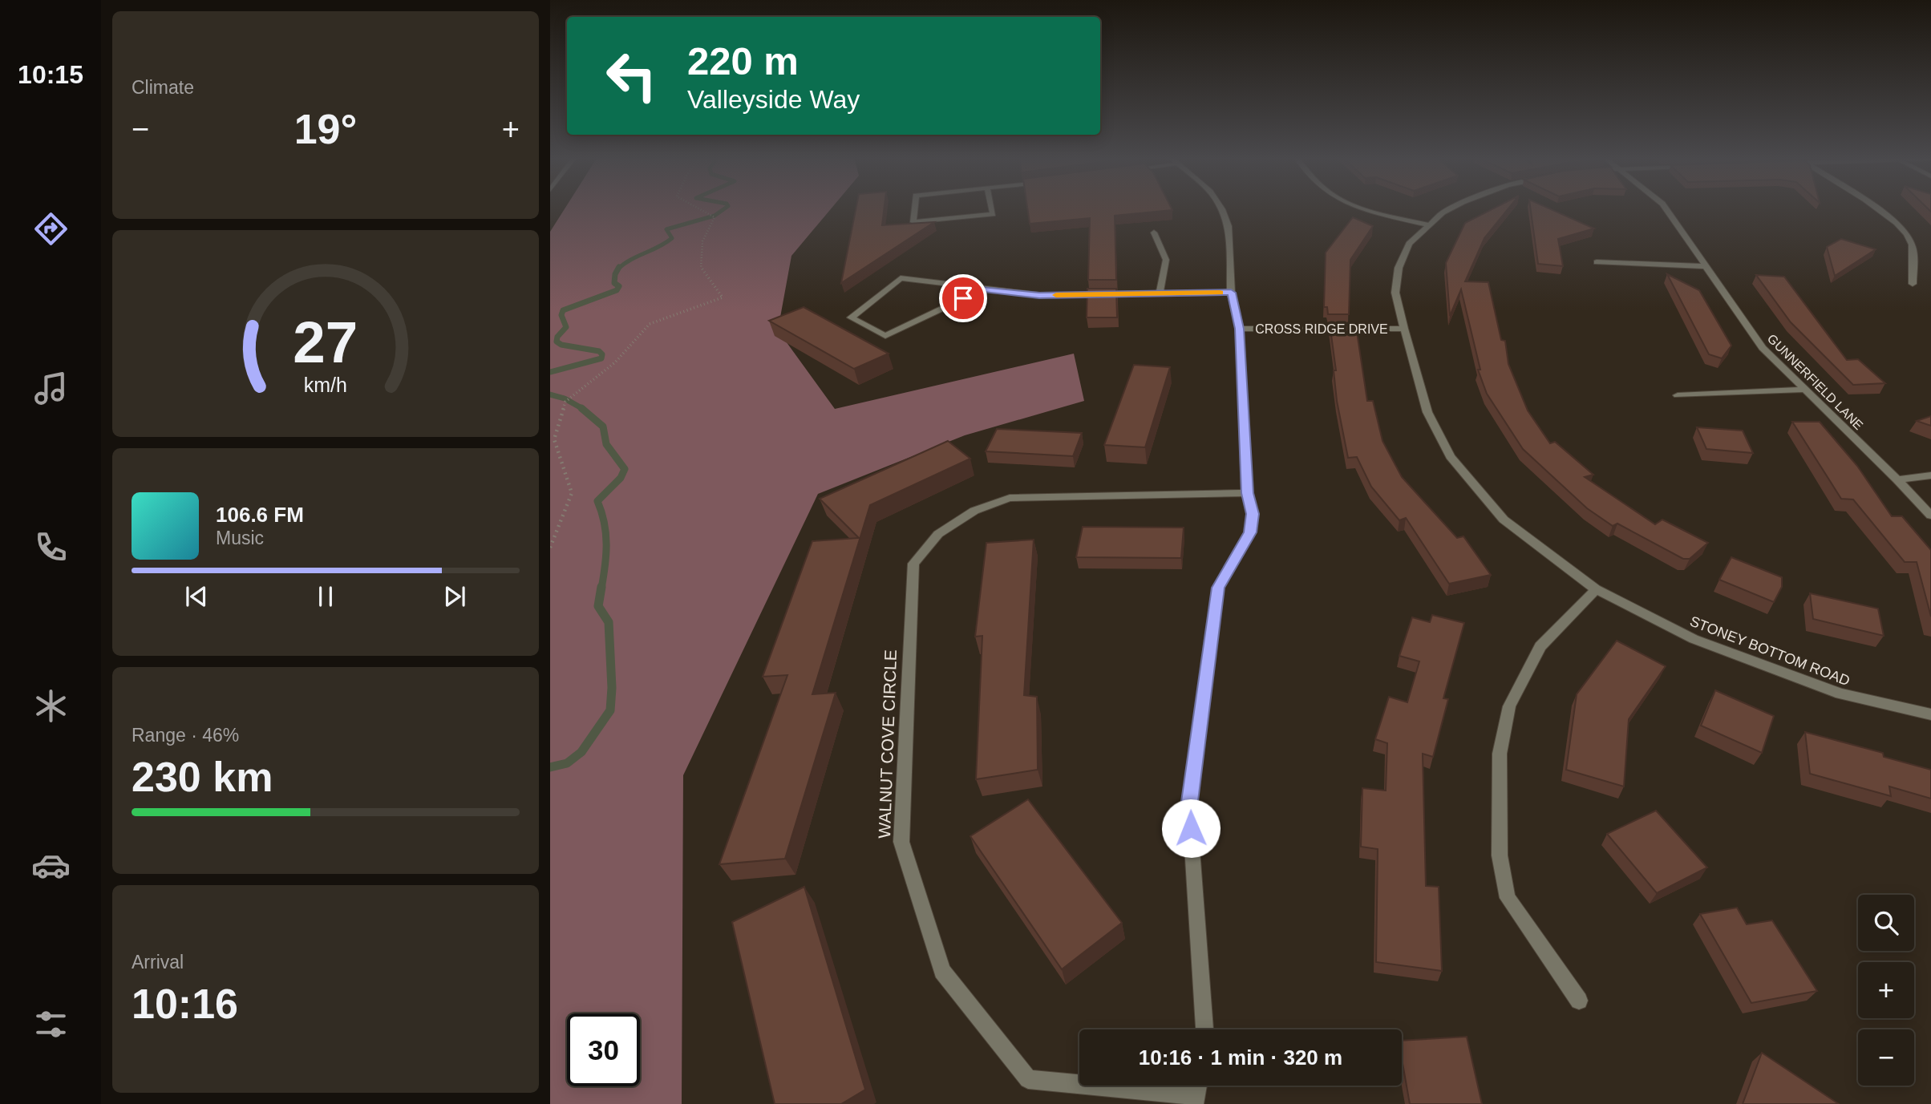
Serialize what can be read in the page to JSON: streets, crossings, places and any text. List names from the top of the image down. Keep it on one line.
{"streets":{"street":["CROSS RIDGE DRIVE","GUNNERFIELD LANE","STONEY BOTTOM ROAD","WALNUT COVE CIRCLE"]},"crossings":[["CROSS RIDGE DRIVE","STONEY BOTTOM ROAD"],["CROSS RIDGE DRIVE","WALNUT COVE CIRCLE"]],"page":{"tabs":"10:15","tile":["Climate",["Range · 46%","230 km"],["Arrival","10:16"]],"turn":["220 m","Valleyside Way"],"heat":["−","19°","+"],"song":["106.6 FM","Music"],"map_buttons":["+","−"],"limit":"30","trip":"10:16 · 1 min · 320 m","gauge":["27","km/h"]}}
